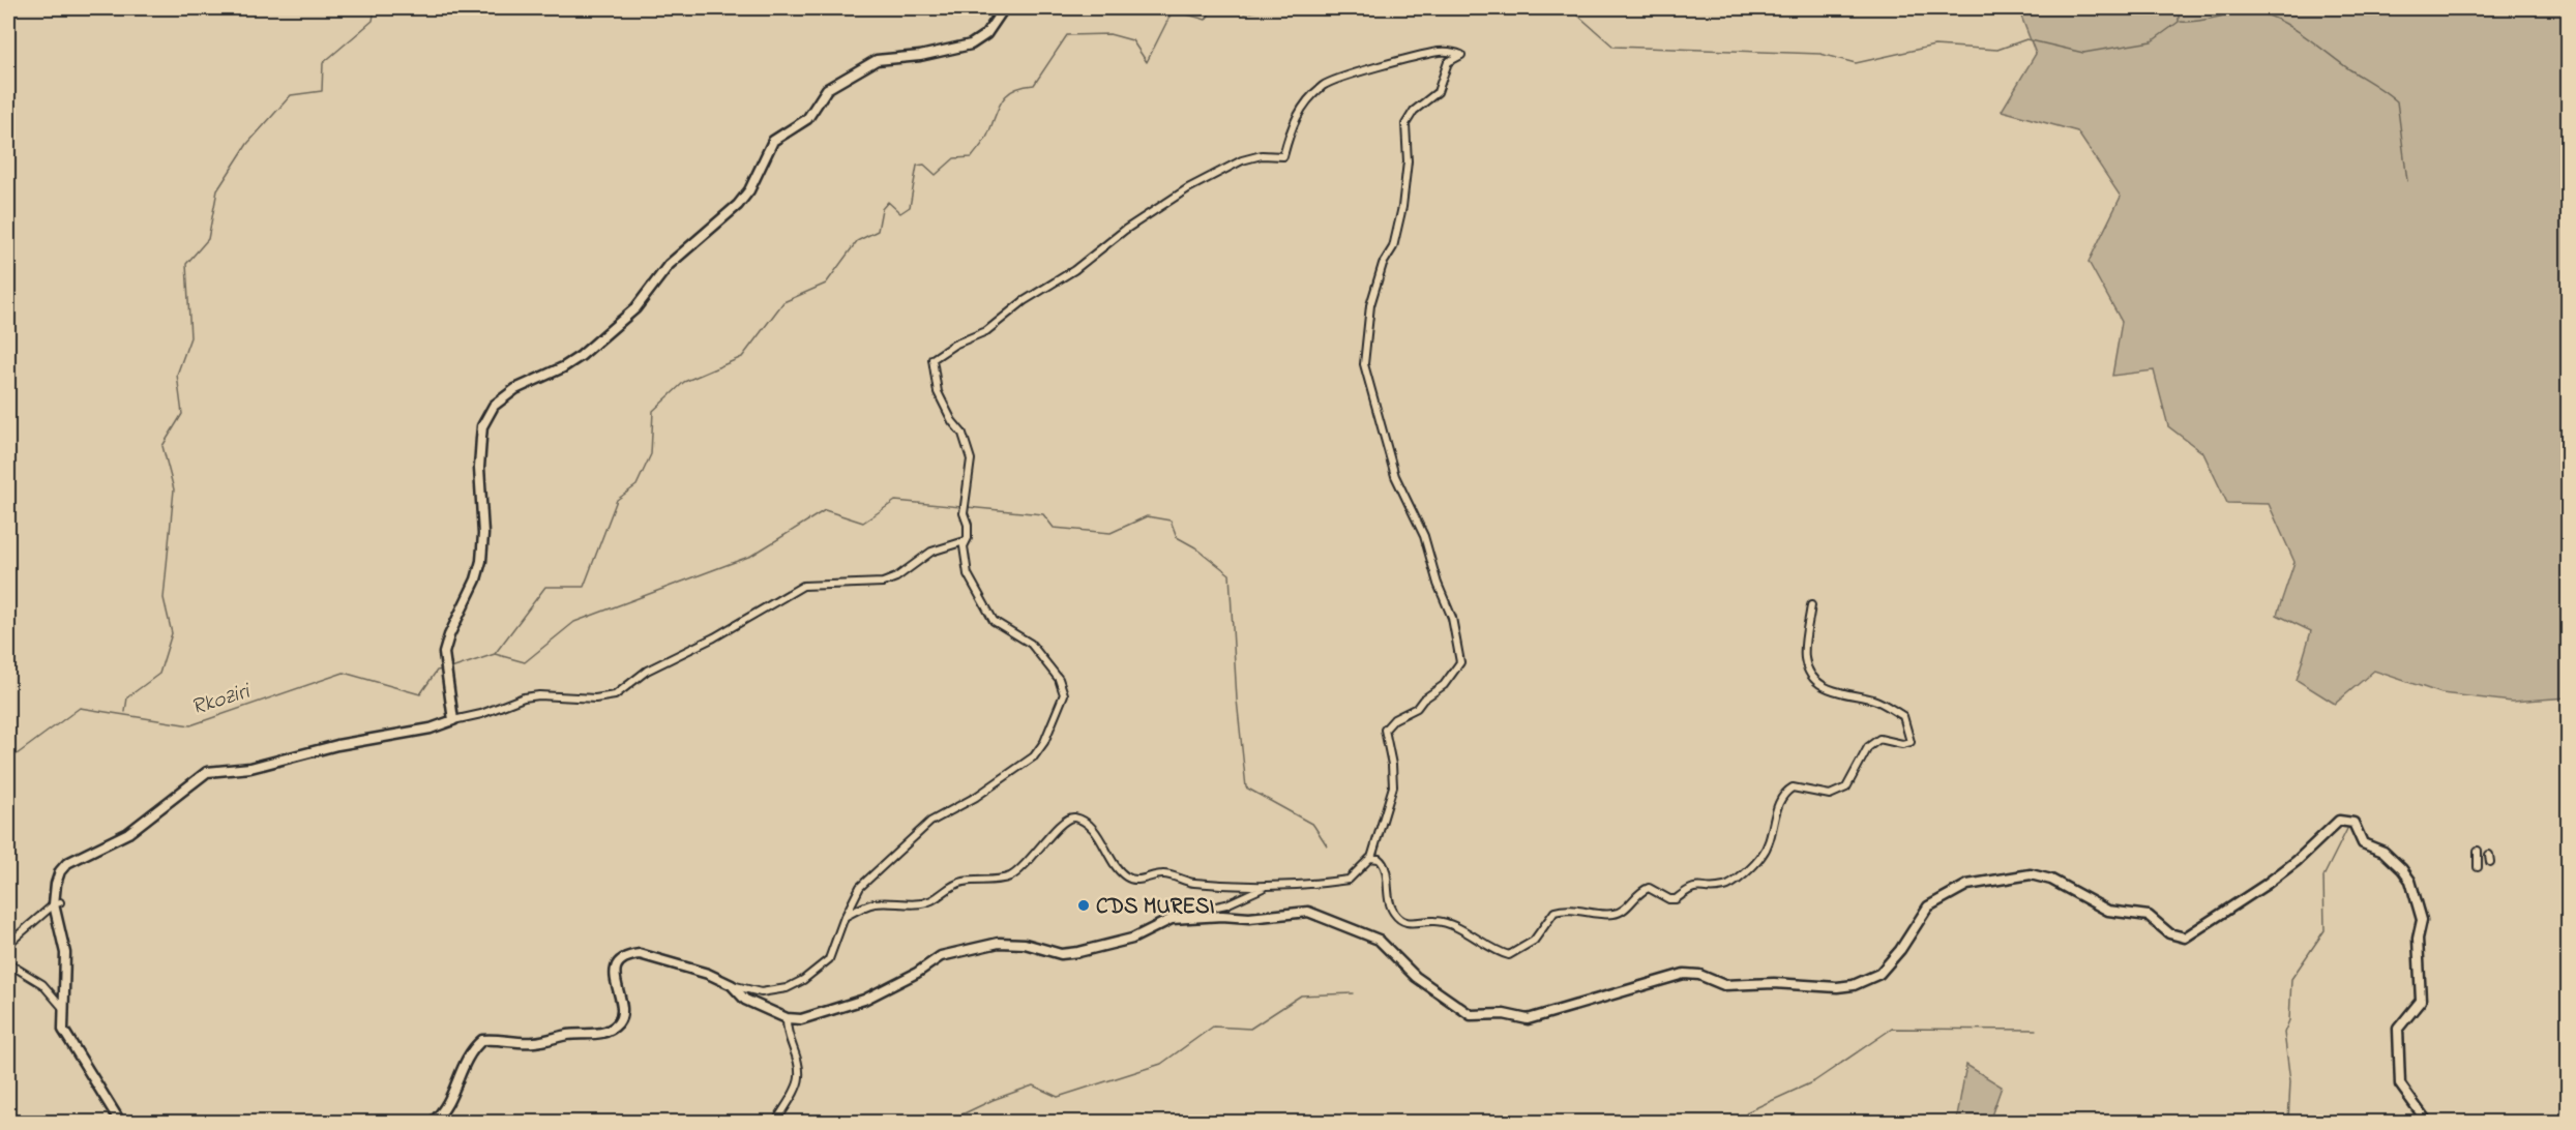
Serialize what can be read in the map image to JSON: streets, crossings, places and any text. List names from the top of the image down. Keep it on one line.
{"water":["Rkoziri"],"places":["CDS MURESI"]}
